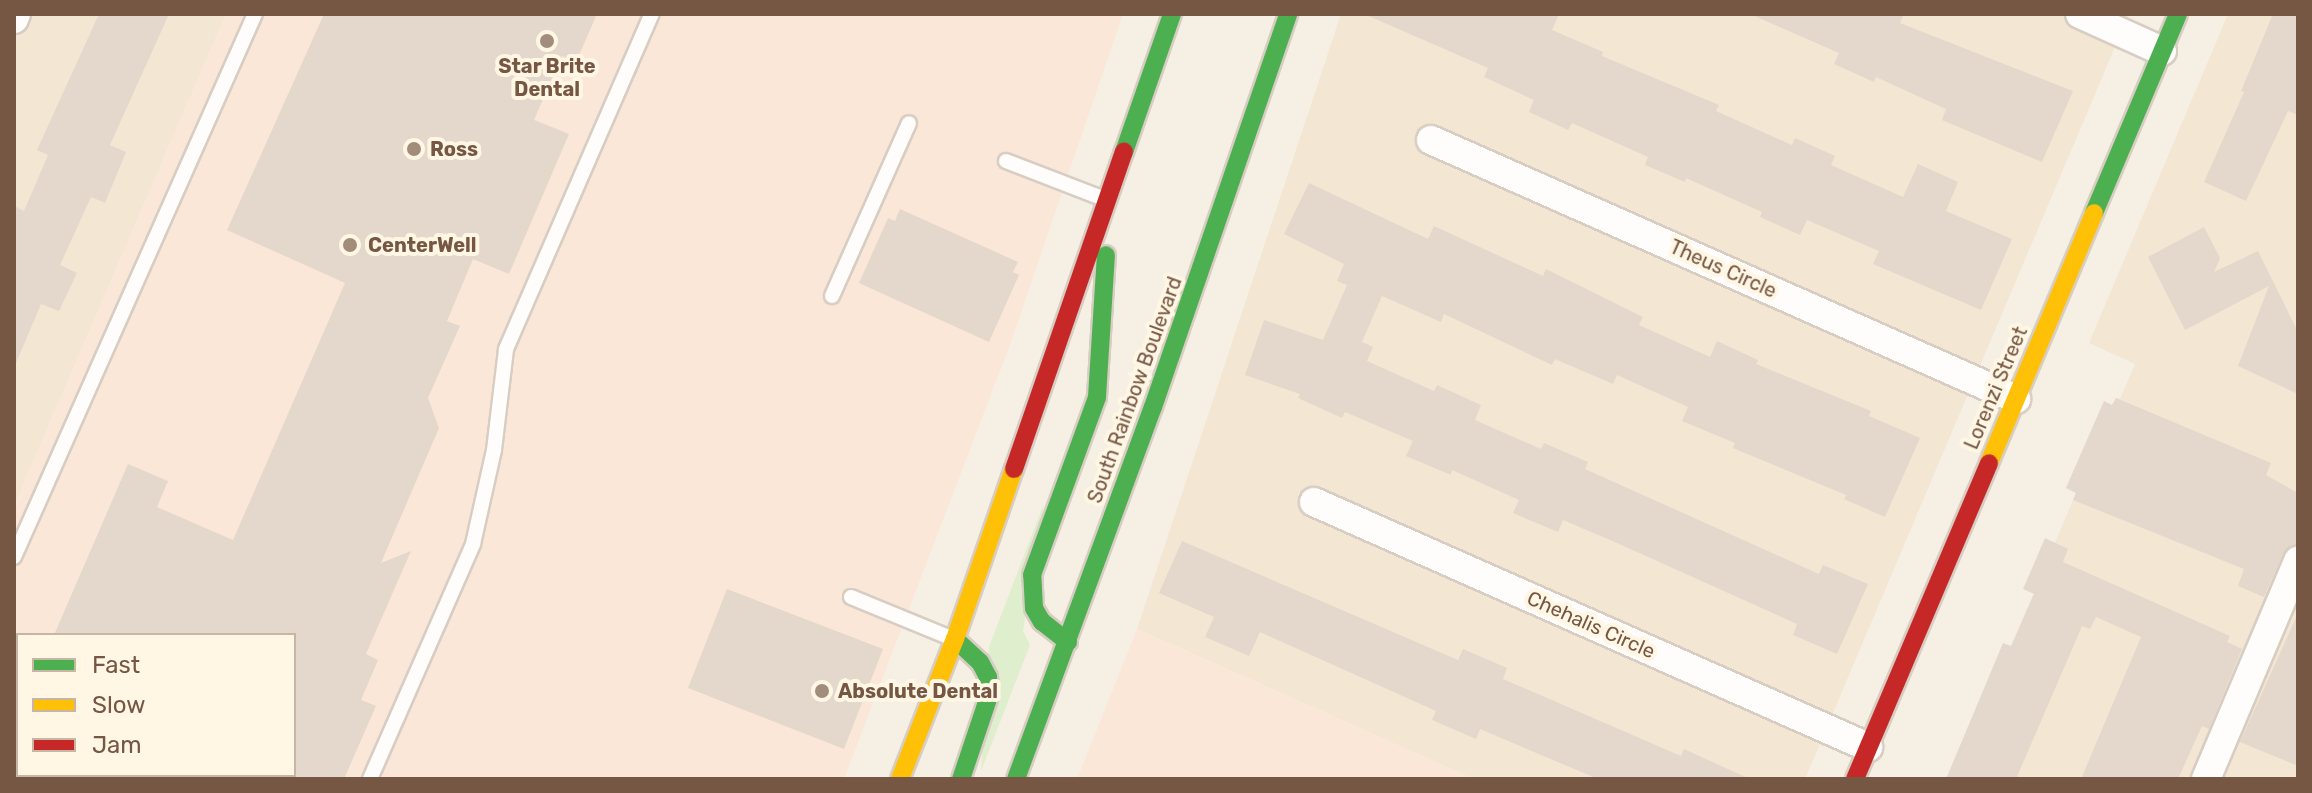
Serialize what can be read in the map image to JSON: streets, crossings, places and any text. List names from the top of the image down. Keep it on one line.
{"streets":{"main road":["Lorenzi Street","South Rainbow Boulevard"],"street":["Theus Circle","Chehalis Circle"]},"crossings":[["Theus Circle","Lorenzi Street"],["Lorenzi Street","Chehalis Circle"]],"places":["Star Brite Dental","Ross","CenterWell","Absolute Dental"],"legend":["Fast","Slow","Jam"]}
